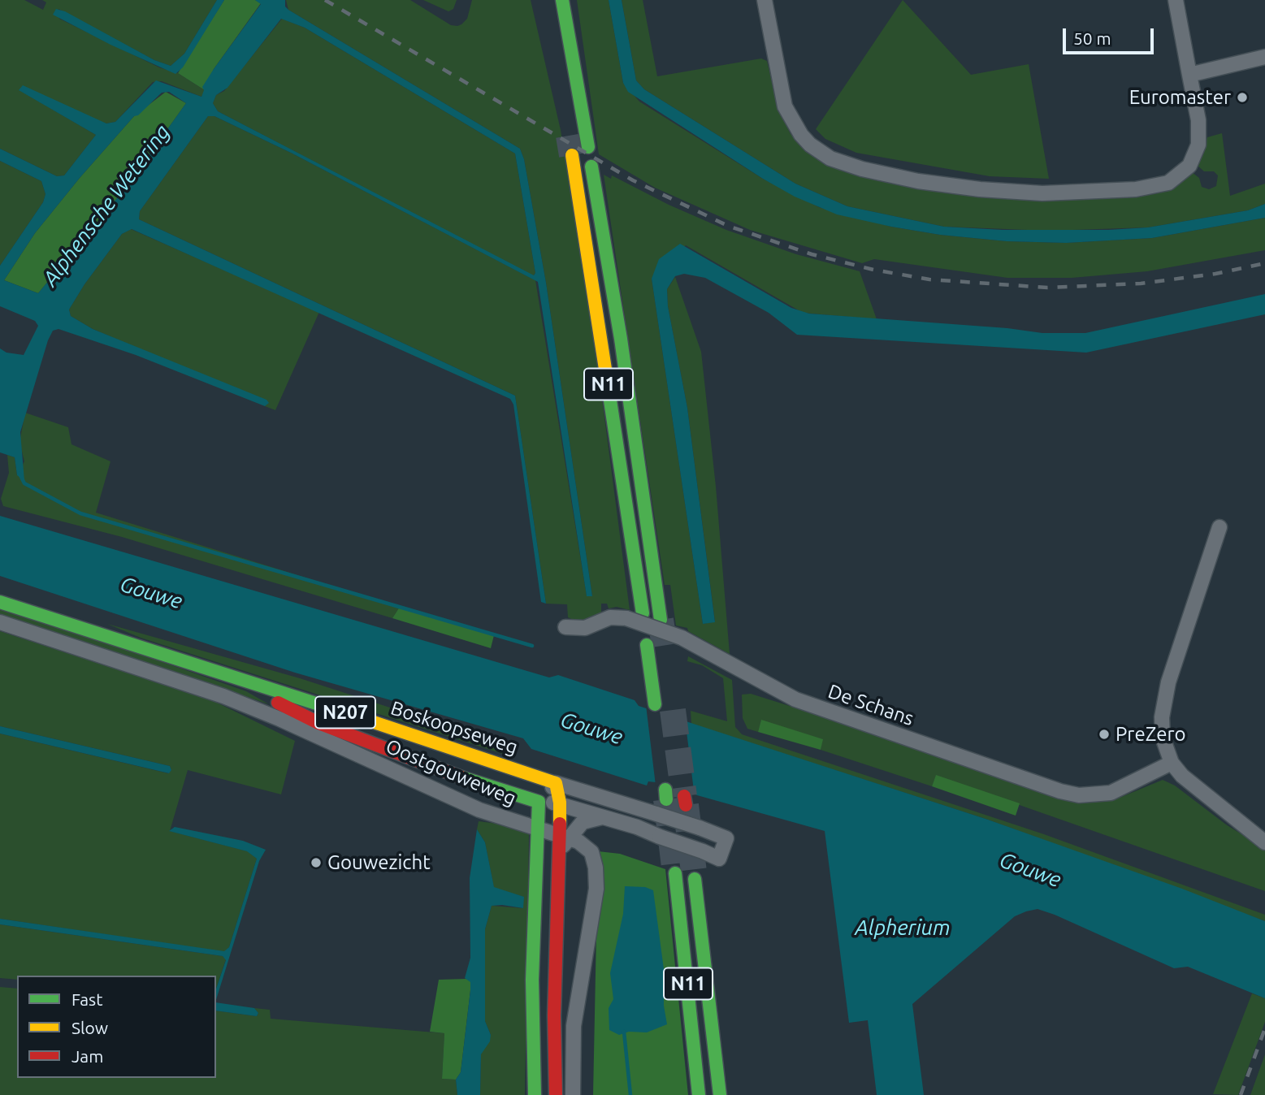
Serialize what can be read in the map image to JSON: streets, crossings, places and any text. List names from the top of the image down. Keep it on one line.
{"streets":{"main road":["N11","N207","Boskoopseweg"],"street":["De Schans","Oostgouweweg"]},"water":["Alphensche Wetering","Gouwe","Alpherium"],"places":["Euromaster","PreZero","Gouwezicht"],"legend":["Fast","Slow","Jam"],"scale_bar":"50 m"}
